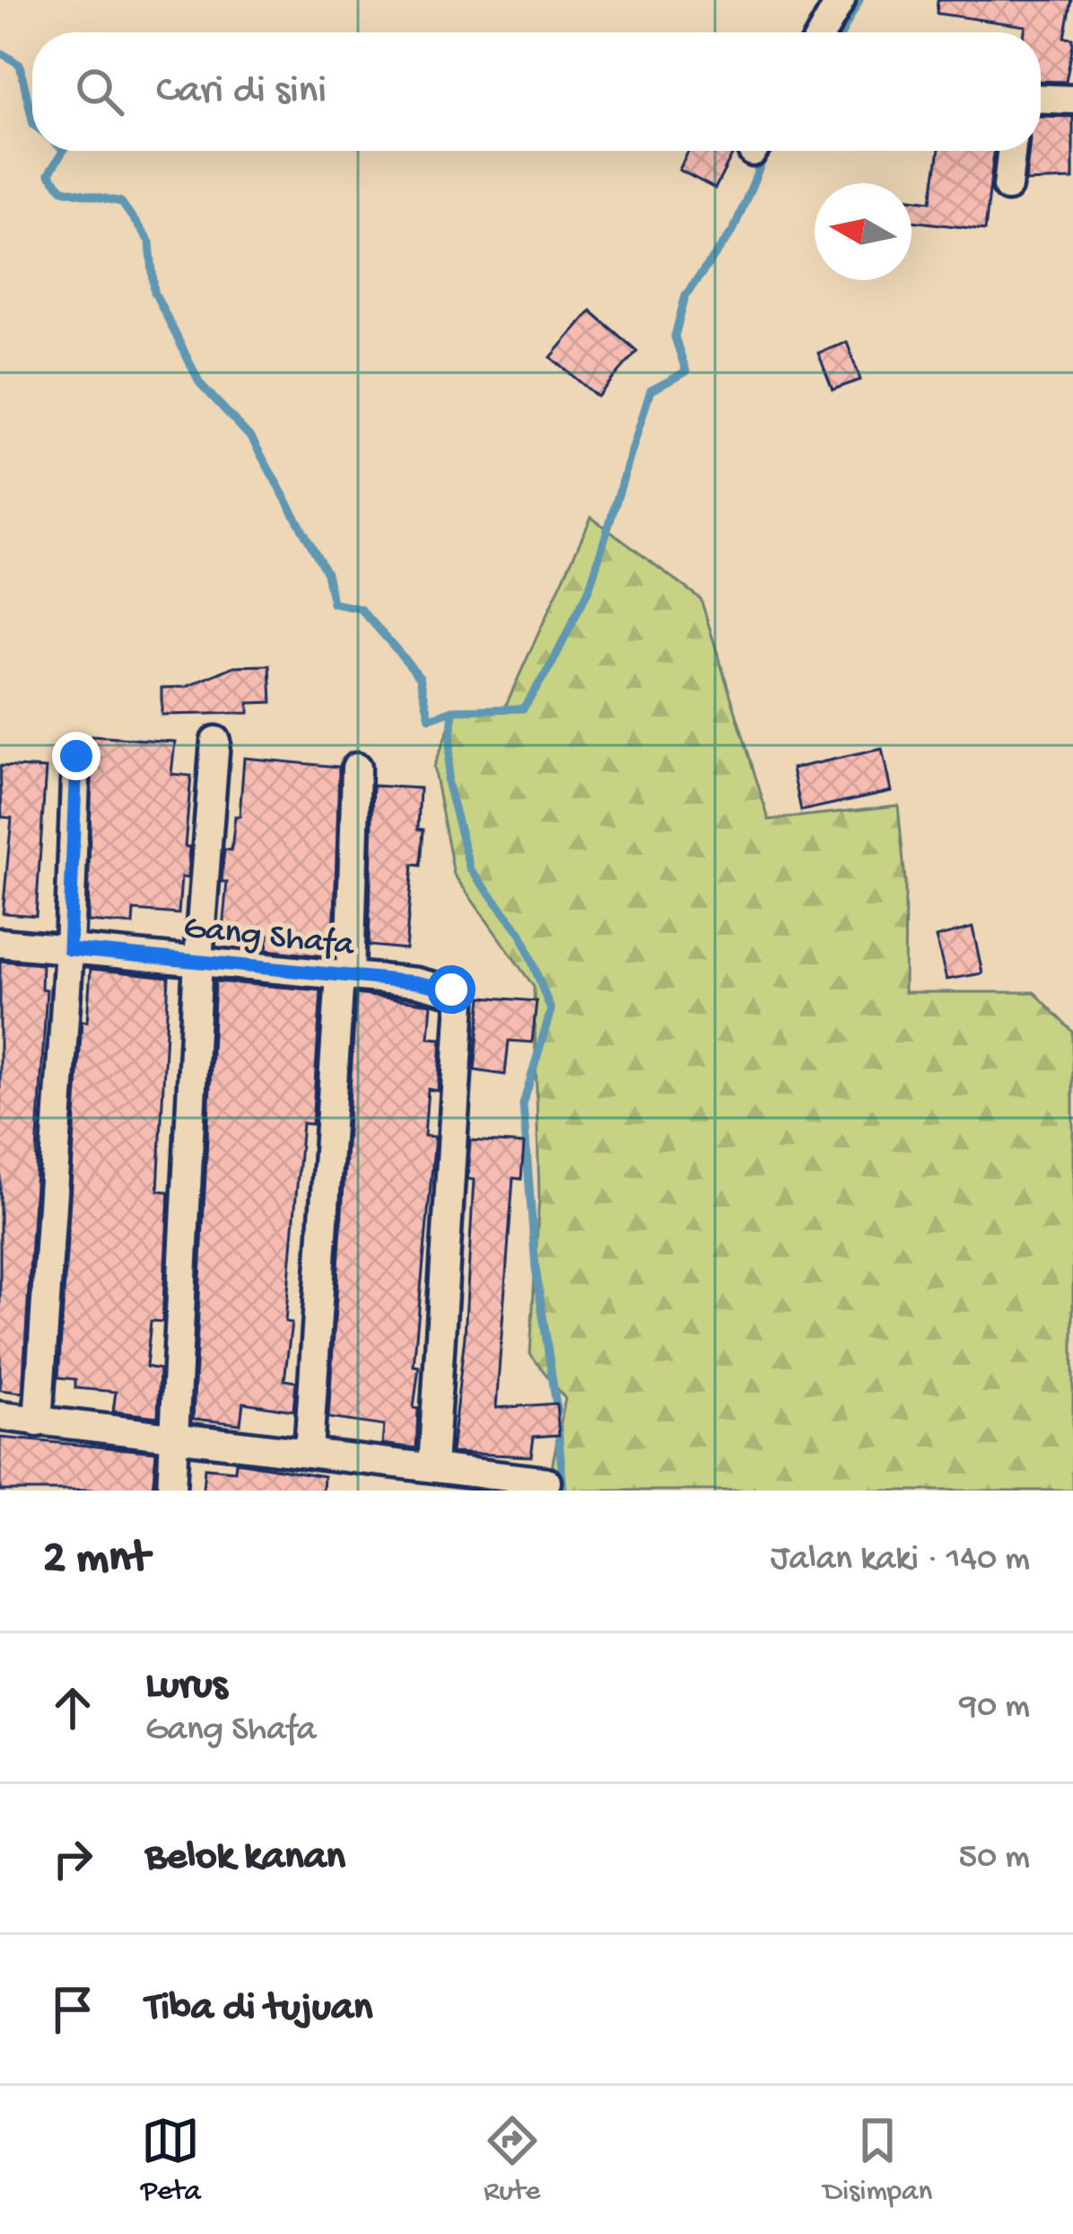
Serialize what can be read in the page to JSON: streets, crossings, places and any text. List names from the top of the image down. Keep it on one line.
{"streets":{"street":["Gang Shafa"]},"north":"left","page":{"search":"Cari di sini","heading":["2 mnt","Jalan kaki · 140 m"],"list":[["Lurus","Gang Shafa","90 m"],["Belok kanan","50 m"],"Tiba di tujuan"],"nav":["Peta","Rute","Disimpan"]}}
